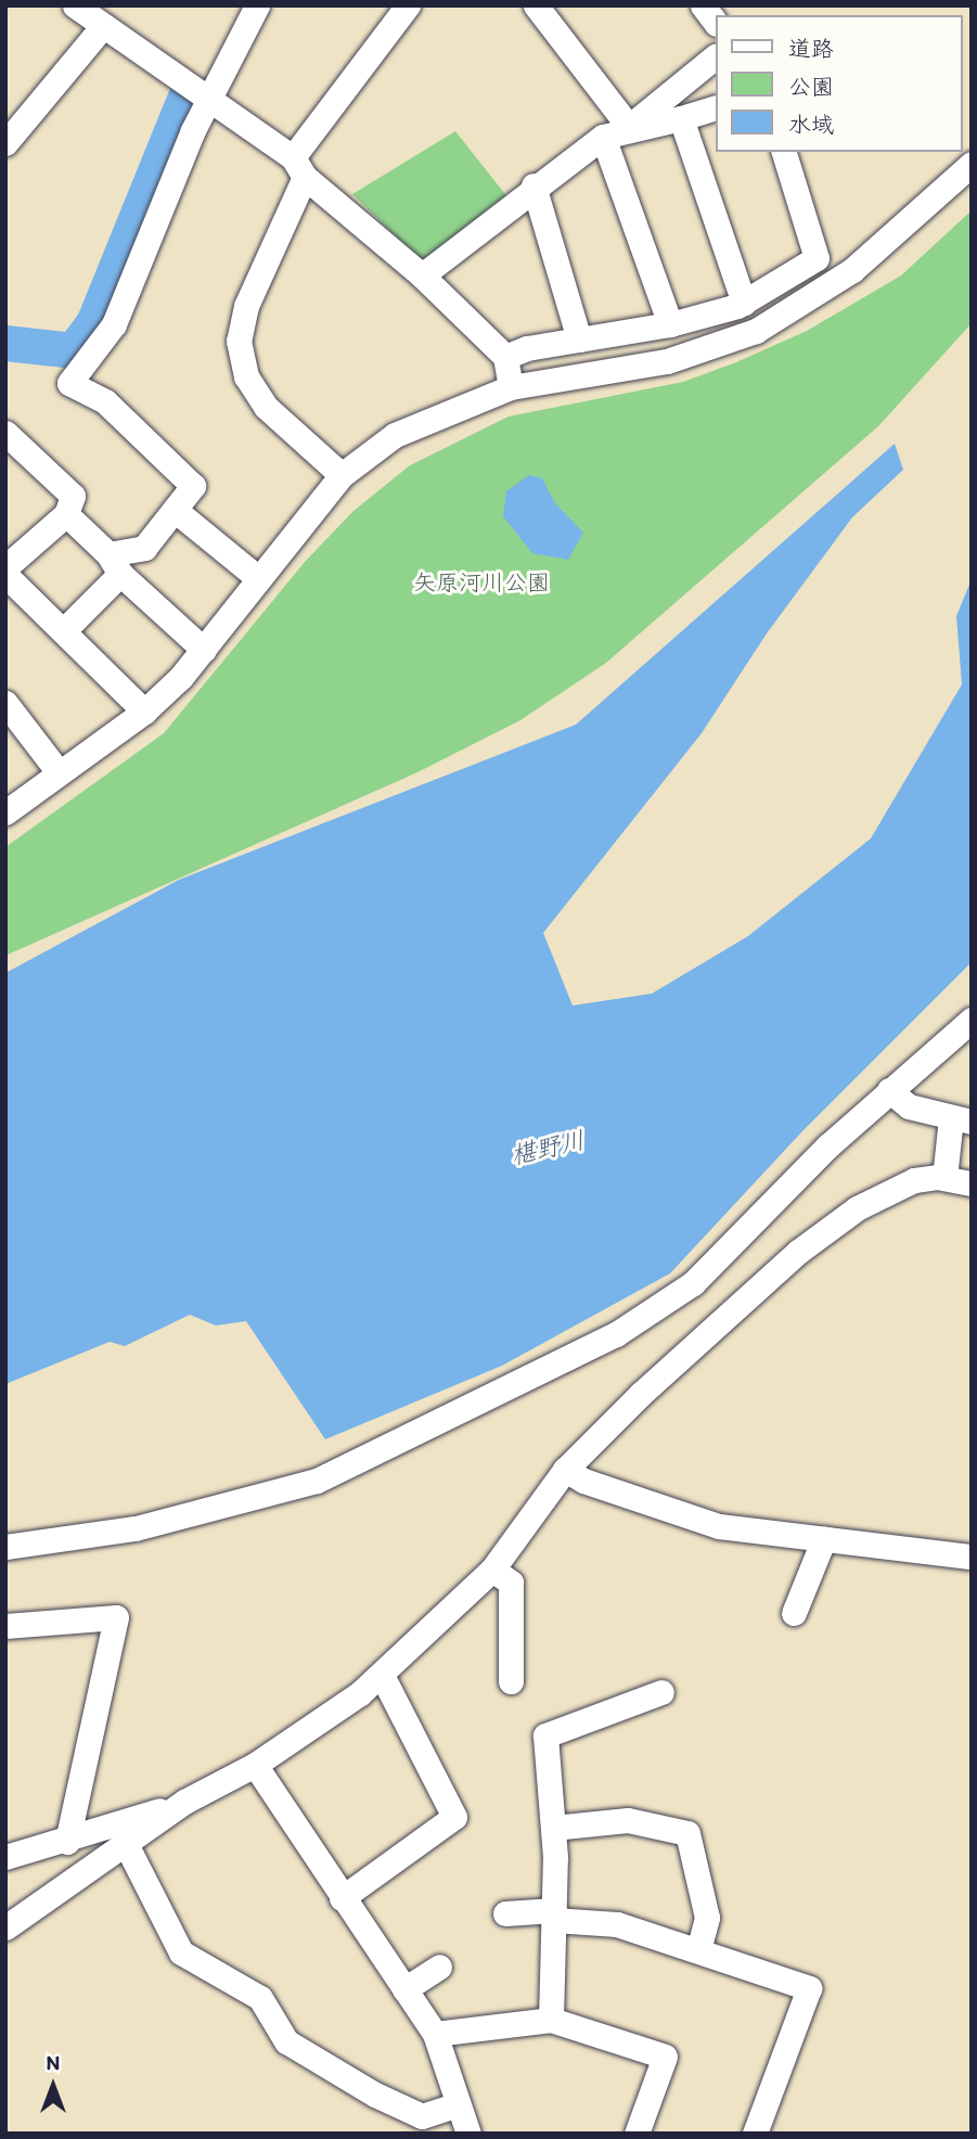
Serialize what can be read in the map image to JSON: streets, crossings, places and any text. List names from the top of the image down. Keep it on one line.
{"water":["椹野川"],"parks":["矢原河川公園"],"legend":["道路","公園","水域"],"north":"top"}
